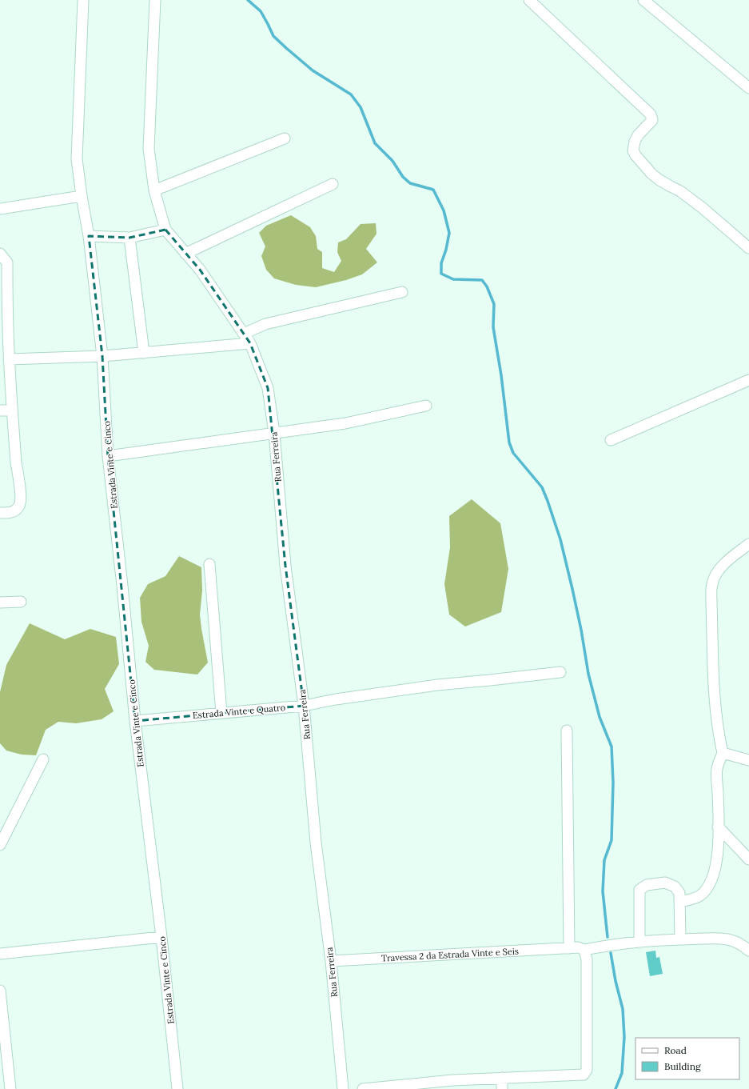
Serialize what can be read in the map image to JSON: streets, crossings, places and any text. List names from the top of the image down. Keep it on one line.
{"streets":{"street":["Rua Ferreira","Estrada Vinte e Cinco","Estrada Vinte e Quatro","Travessa 2 da Estrada Vinte e Seis"]},"crossings":[["Rua Ferreira","Estrada Vinte e Quatro"],["Rua Ferreira","Travessa 2 da Estrada Vinte e Seis"],["Estrada Vinte e Cinco","Estrada Vinte e Quatro"]],"legend":["Road","Building"]}
